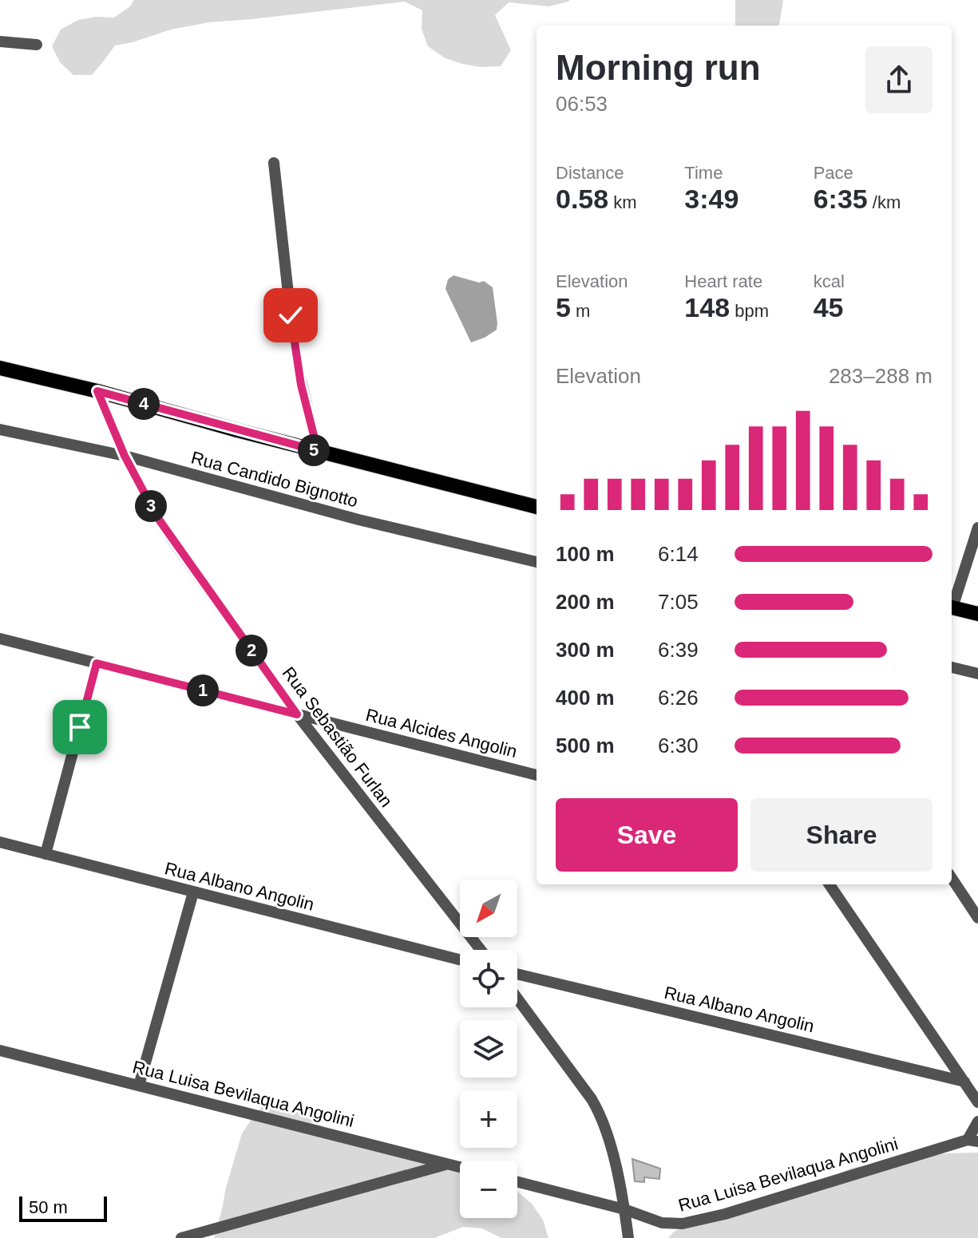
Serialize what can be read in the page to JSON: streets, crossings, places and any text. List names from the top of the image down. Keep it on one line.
{"streets":{"street":["Rua Candido Bignotto","Rua Alcides Angolin","Rua Sebastião Furlan","Rua Albano Angolin","Rua Luisa Bevilaqua Angolini"]},"crossings":[["Rua Candido Bignotto","Rua Sebastião Furlan"],["Rua Alcides Angolin","Rua Sebastião Furlan"]],"scale_bar":"50 m","north":"bottom left","page":{"heading":["Morning run","06:53"],"stats":[["Distance","0.58 km"],["Time","3:49"],["Pace","6:35 /km"],["Elevation","5 m"],["Heart rate","148 bpm"],["kcal","45"]],"chart":["Elevation","283–288 m"],"pins":["4","5","3","2","1"],"list":[{"name":"100 m","note":"6:14"},{"name":"200 m","note":"7:05"},{"name":"300 m","note":"6:39"},{"name":"400 m","note":"6:26"},{"name":"500 m","note":"6:30"}],"buttons":["Save","Share"],"map_buttons":["+","−"],"scale":"50 m"}}
